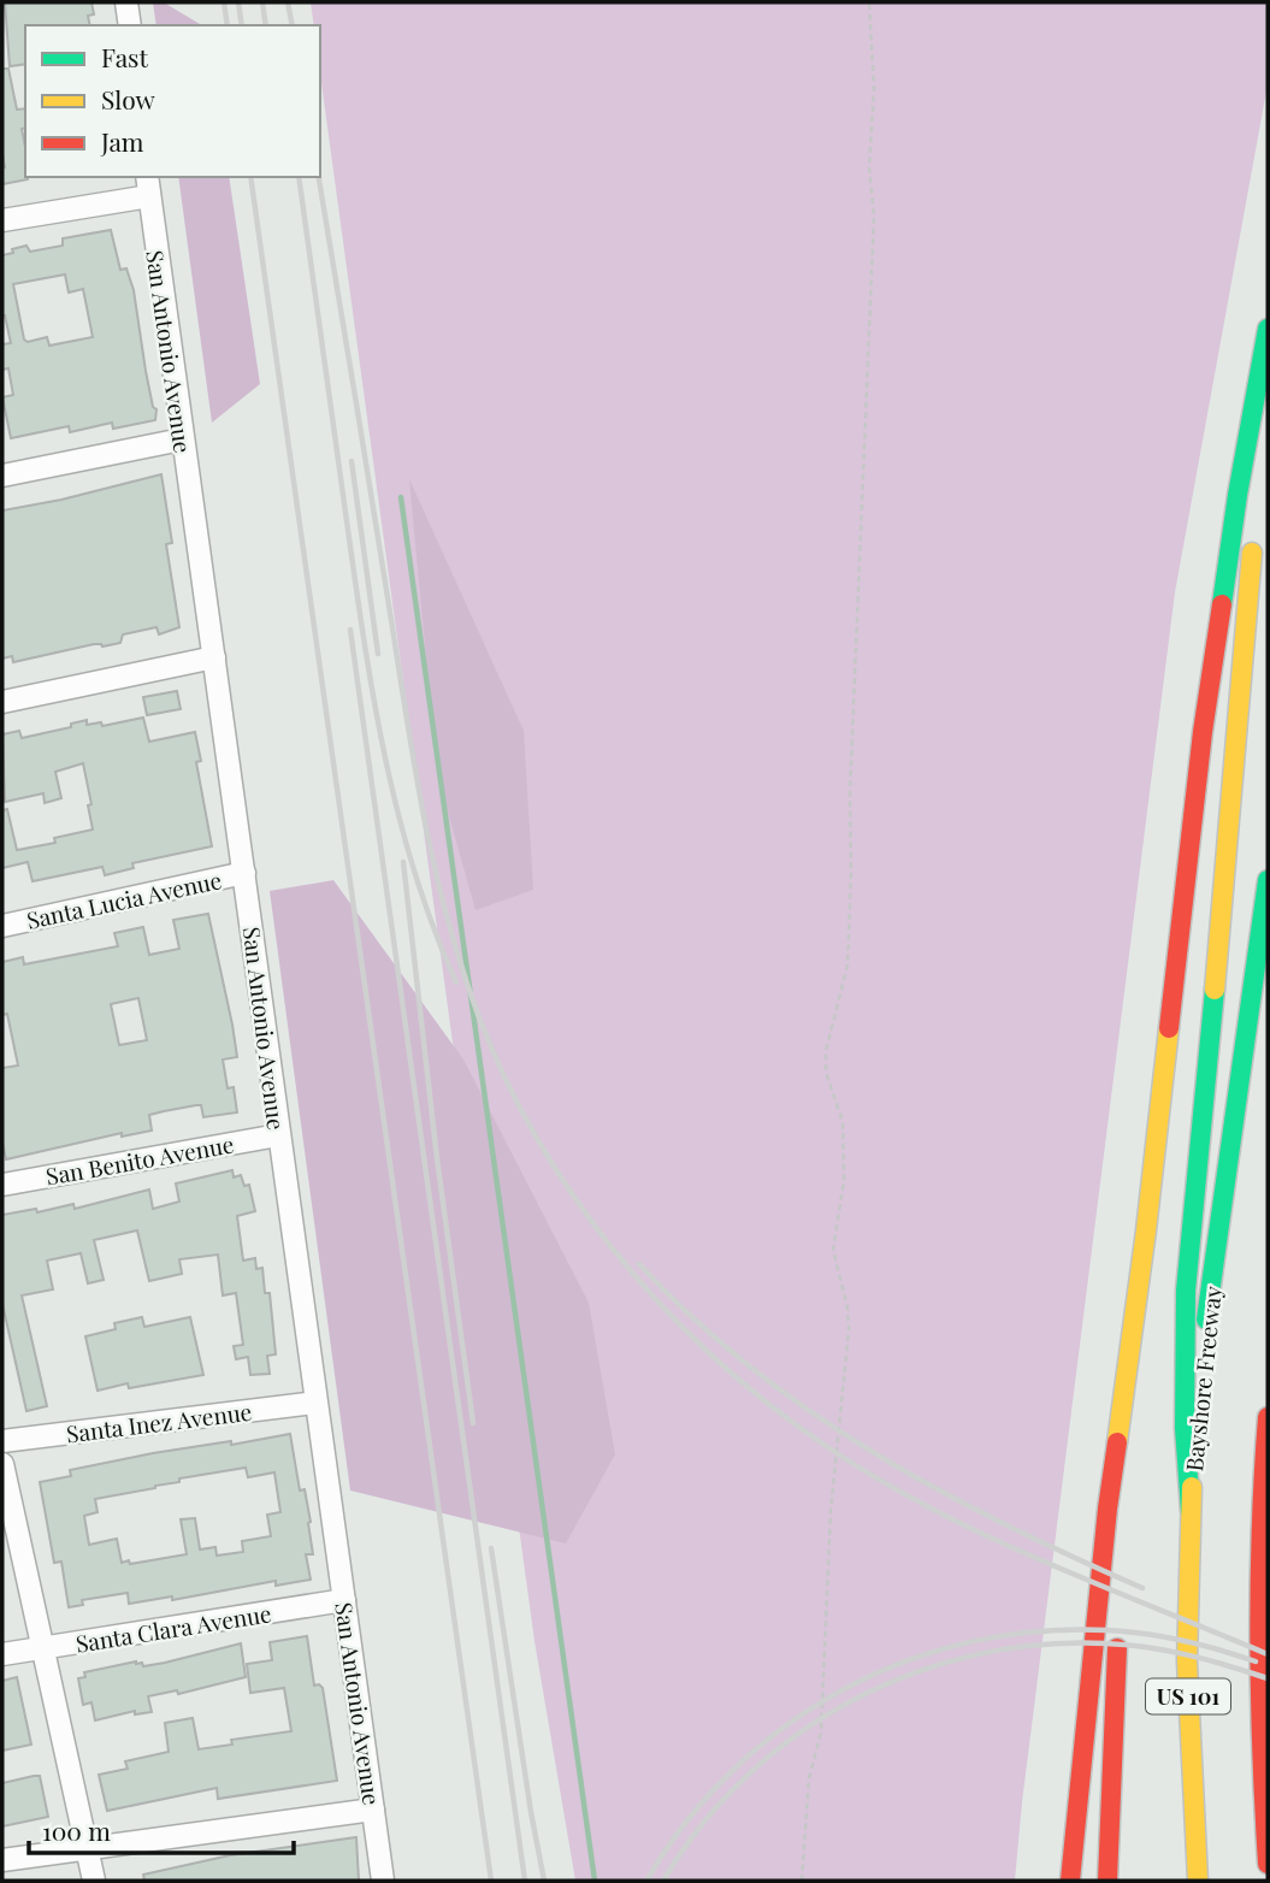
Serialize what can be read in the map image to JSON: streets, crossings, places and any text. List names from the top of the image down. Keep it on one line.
{"streets":{"highway":["Bayshore Freeway","US 101"],"street":["San Antonio Avenue","Santa Lucia Avenue","San Benito Avenue","Santa Inez Avenue","Santa Clara Avenue"]},"crossings":[["San Antonio Avenue","Santa Lucia Avenue"],["San Antonio Avenue","San Benito Avenue"],["San Antonio Avenue","Santa Inez Avenue"],["San Antonio Avenue","Santa Clara Avenue"]],"legend":["Fast","Slow","Jam"],"scale_bar":"100 m"}
